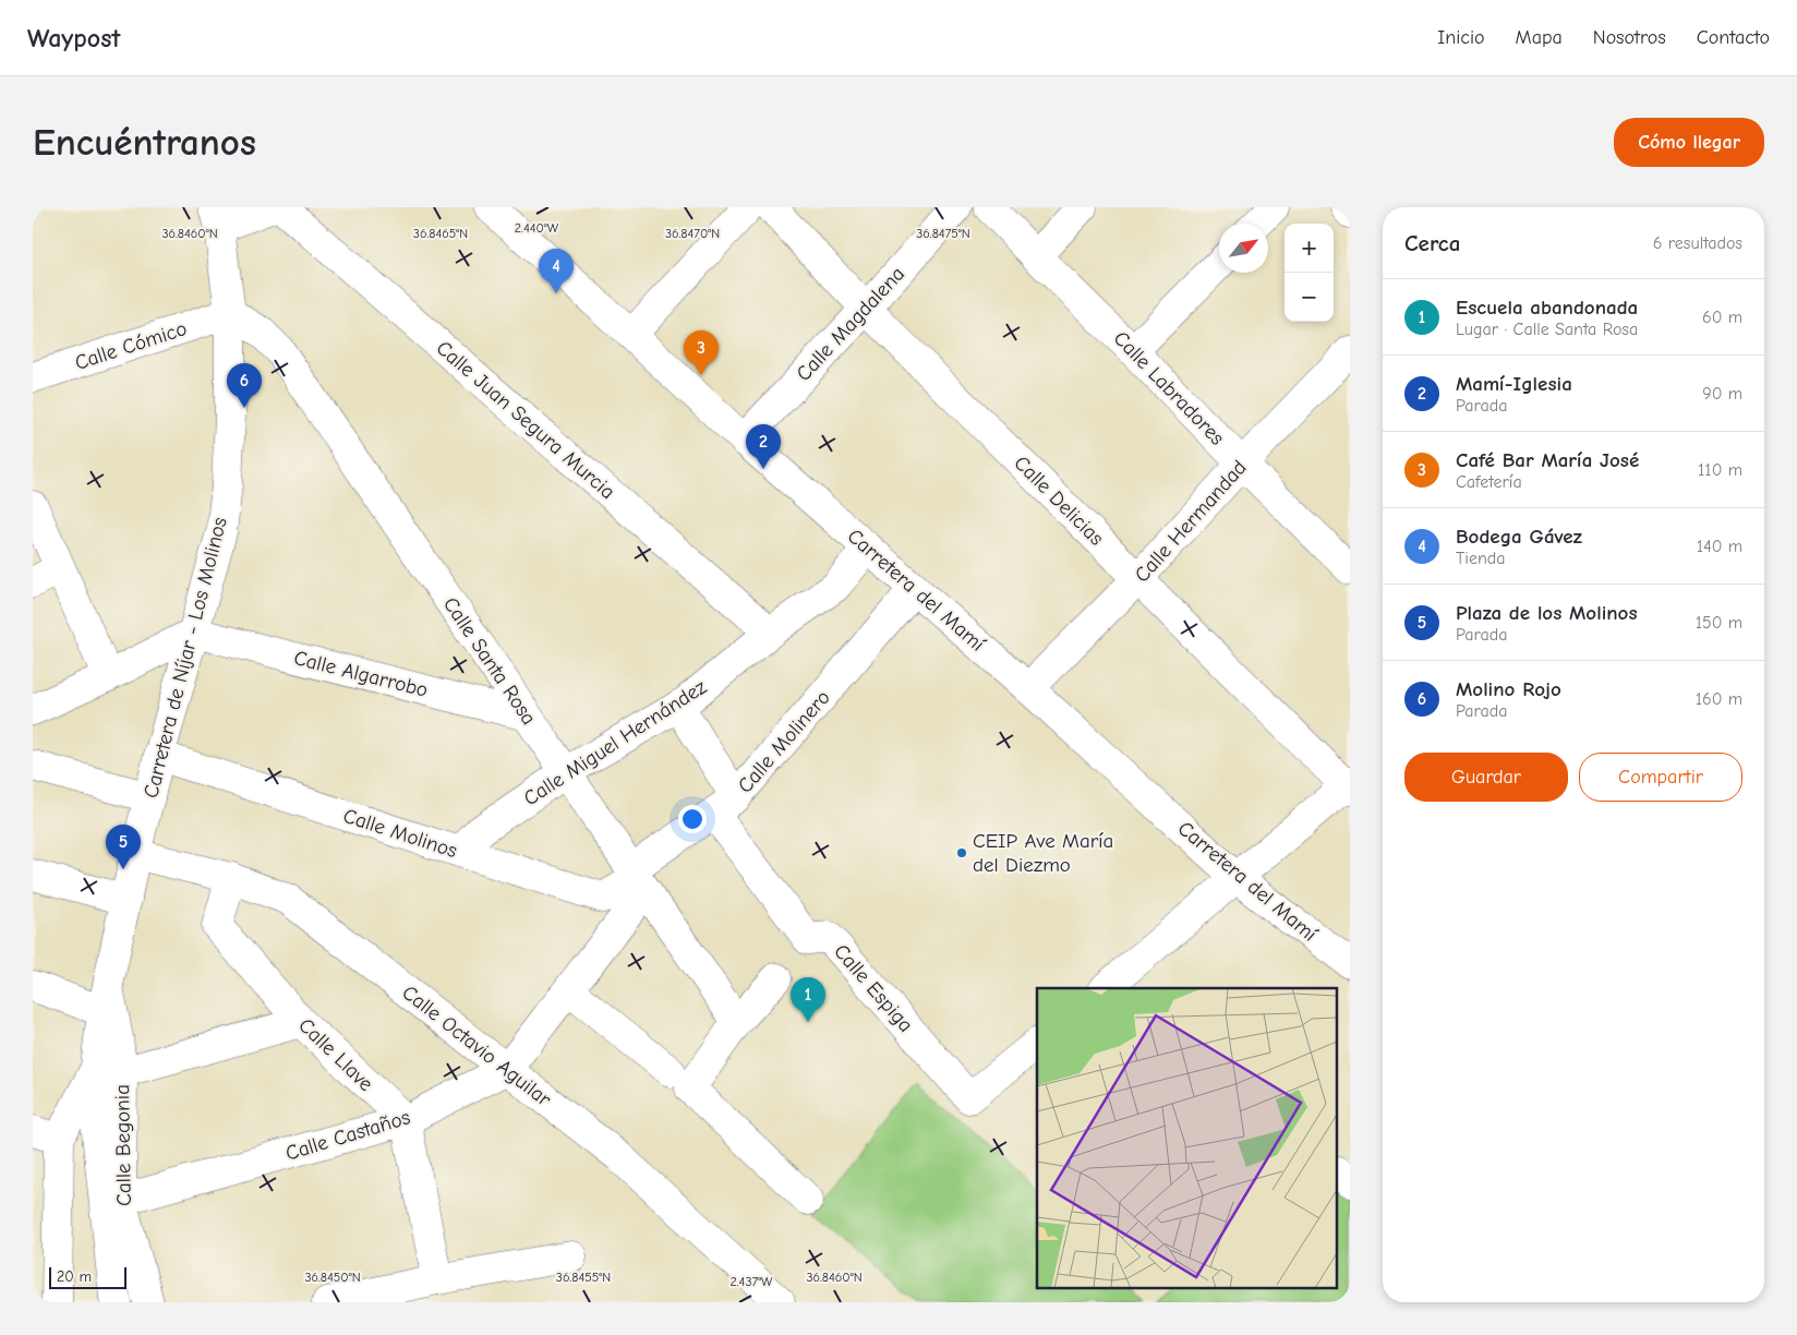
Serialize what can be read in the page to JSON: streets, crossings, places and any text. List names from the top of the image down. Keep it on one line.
{"streets":{"street":["Calle Magdalena","Calle Cómico","Calle Labradores","Calle Juan Segura Murcia","Calle Delicias","Calle Hermandad","Carretera del Mamí","Carretera de Níjar - Los Molinos","Calle Santa Rosa","Calle Algarrobo","Calle Molinero","Calle Miguel Hernández","Calle Molinos","Calle Espiga","Calle Octavio Aguilar","Calle Llave","Calle Castaños","Calle Begonia"]},"crossings":[["Calle Magdalena","Calle Delicias"],["Calle Magdalena","Carretera del Mamí"],["Calle Cómico","Carretera de Níjar - Los Molinos"],["Calle Cómico","Calle Santa Rosa"],["Calle Labradores","Calle Hermandad"],["Calle Juan Segura Murcia","Calle Miguel Hernández"],["Calle Delicias","Calle Hermandad"],["Calle Hermandad","Carretera del Mamí"],["Carretera del Mamí","Calle Molinero"],["Carretera del Mamí","Calle Miguel Hernández"],["Carretera de Níjar - Los Molinos","Calle Santa Rosa"],["Carretera de Níjar - Los Molinos","Calle Algarrobo"],["Carretera de Níjar - Los Molinos","Calle Molinos"],["Carretera de Níjar - Los Molinos","Calle Octavio Aguilar"],["Carretera de Níjar - Los Molinos","Calle Castaños"],["Carretera de Níjar - Los Molinos","Calle Begonia"],["Calle Santa Rosa","Calle Algarrobo"],["Calle Santa Rosa","Calle Molinero"],["Calle Santa Rosa","Calle Miguel Hernández"],["Calle Santa Rosa","Calle Molinos"],["Calle Santa Rosa","Calle Castaños"],["Calle Molinero","Calle Molinos"],["Calle Molinero","Calle Espiga"],["Calle Molinero","Calle Castaños"],["Calle Miguel Hernández","Calle Molinos"],["Calle Molinos","Calle Castaños"],["Calle Octavio Aguilar","Calle Llave"],["Calle Octavio Aguilar","Calle Castaños"],["Calle Llave","Calle Castaños"],["Calle Castaños","Calle Begonia"]],"places":["CEIP Ave María del Diezmo"],"scale_bar":"20 m","north":"top right","page":{"header":"Waypost","nav":["Inicio","Mapa","Nosotros","Contacto"],"buttons":["Cómo llegar",["Guardar","Compartir"]],"title":"Encuéntranos","heading":["Cerca","6 resultados"],"map_buttons":["+","−"],"pins":["4","3","6","2","5","1"],"list":[{"mark":"1","name":"Escuela abandonada","note":"Lugar · Calle Santa Rosa","value":"60 m"},{"mark":"2","name":"Mamí-Iglesia","note":"Parada","value":"90 m"},{"mark":"3","name":"Café Bar María José","note":"Cafetería","value":"110 m"},{"mark":"4","name":"Bodega Gávez","note":"Tienda","value":"140 m"},{"mark":"5","name":"Plaza de los Molinos","note":"Parada","value":"150 m"},{"mark":"6","name":"Molino Rojo","note":"Parada","value":"160 m"}],"scale":"20 m"},"coordinates":["2.440°W","36.8460°N","36.8465°N","36.8470°N","36.8475°N","36.8450°N","36.8455°N","2.437°W"]}
